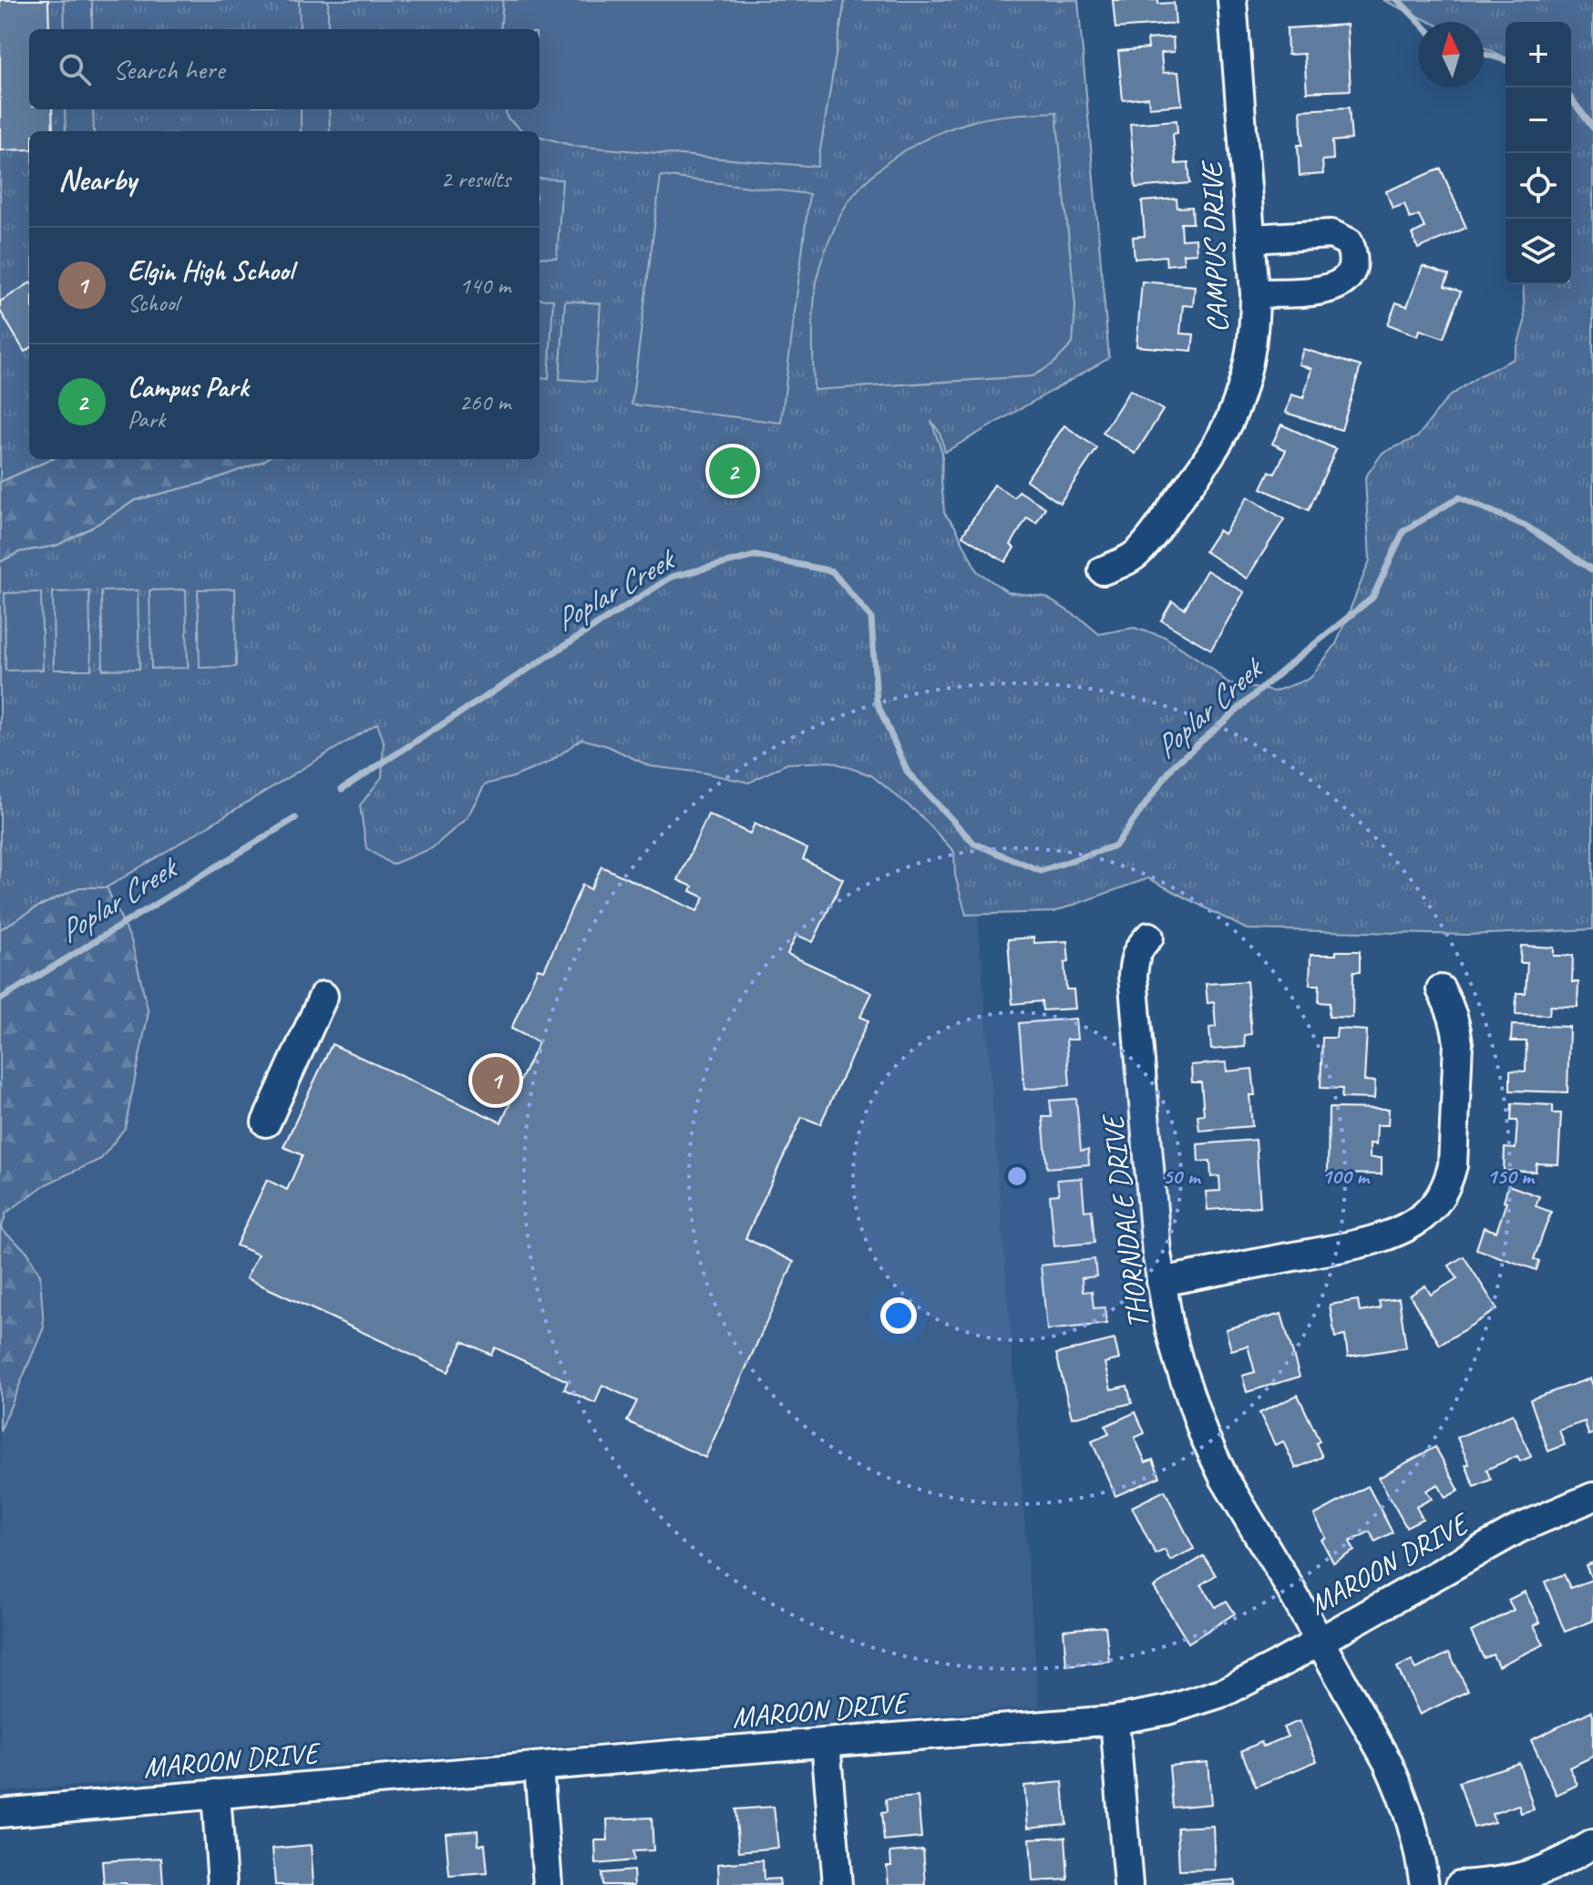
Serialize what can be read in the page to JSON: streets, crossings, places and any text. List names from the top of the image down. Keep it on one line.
{"streets":{"street":["CAMPUS DRIVE","THORNDALE DRIVE","MAROON DRIVE"]},"crossings":[["THORNDALE DRIVE","MAROON DRIVE"]],"water":["Poplar Creek"],"north":"top","page":{"map_buttons":["+","−"],"search":"Search here","heading":["Nearby","2 results"],"list":[{"mark":"1","name":"Elgin High School","note":"School","value":"140 m"},{"mark":"2","name":"Campus Park","note":"Park","value":"260 m"}],"pins":["2","1"]},"rings":["50 m","100 m","150 m"]}
